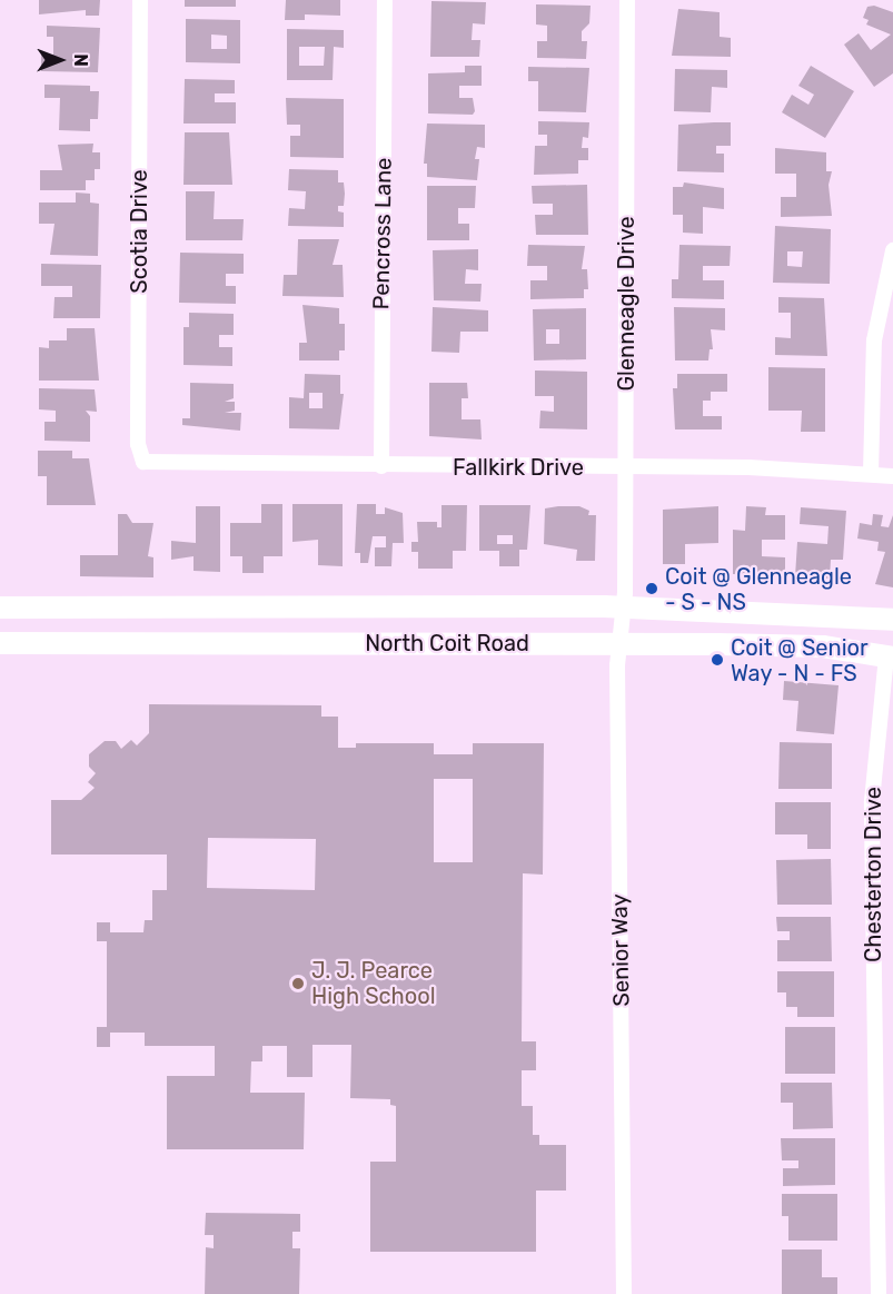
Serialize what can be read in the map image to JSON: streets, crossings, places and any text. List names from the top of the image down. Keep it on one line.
{"streets":{"main road":["North Coit Road"],"street":["Scotia Drive","Pencross Lane","Glenneagle Drive","Fallkirk Drive","Chesterton Drive","Senior Way"]},"crossings":[["Scotia Drive","Fallkirk Drive"],["Pencross Lane","Fallkirk Drive"],["Glenneagle Drive","Fallkirk Drive"],["Glenneagle Drive","North Coit Road"],["Glenneagle Drive","Senior Way"],["North Coit Road","Chesterton Drive"],["North Coit Road","Senior Way"]],"places":["Coit @ Glenneagle - S - NS","Coit @ Senior Way - N - FS","J. J. Pearce High School"],"north":"right"}
